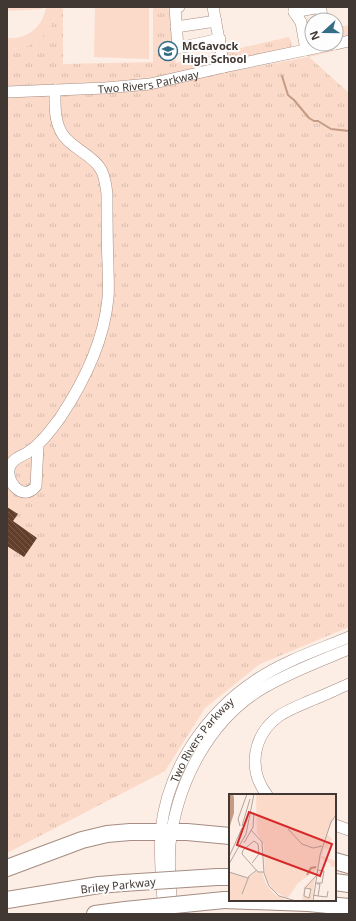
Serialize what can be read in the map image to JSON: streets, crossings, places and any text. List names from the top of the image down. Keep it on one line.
{"streets":{"highway":["Briley Parkway"],"street":["Two Rivers Parkway"]},"places":{"school or university":["McGavock High School"]},"north":"left"}
